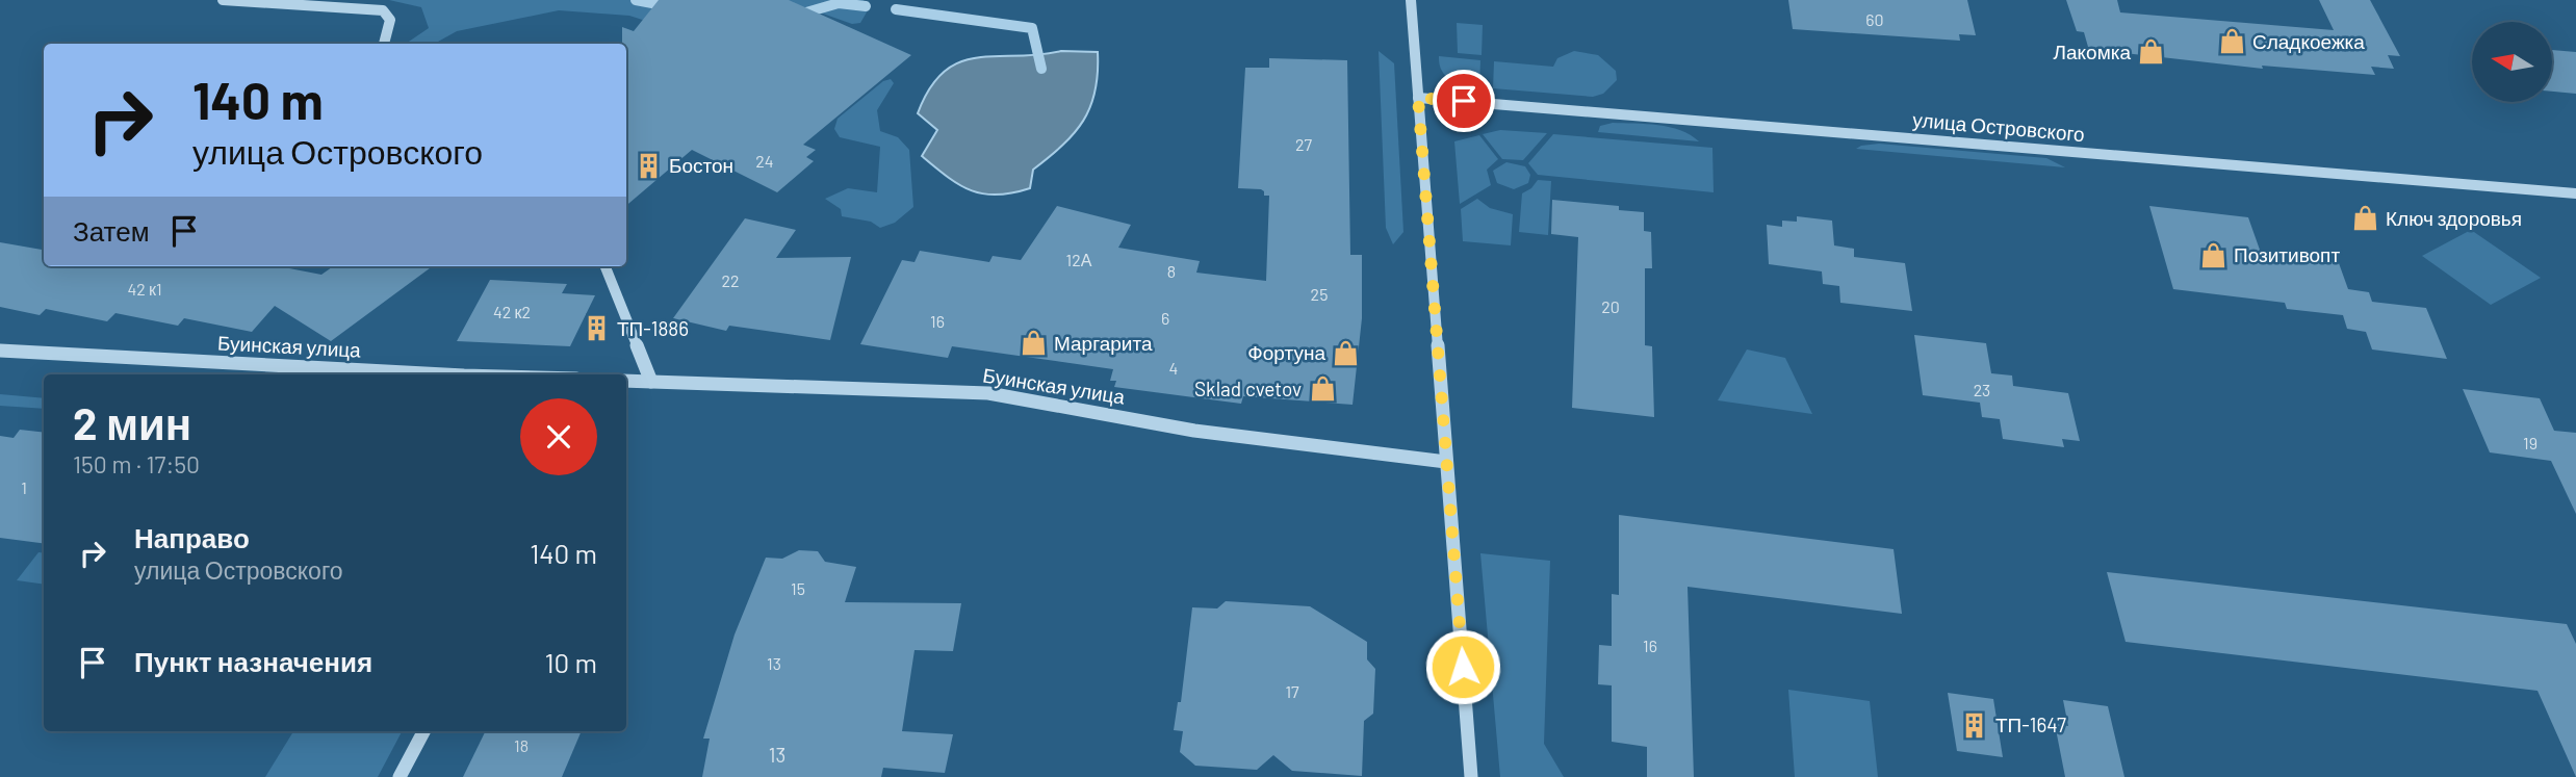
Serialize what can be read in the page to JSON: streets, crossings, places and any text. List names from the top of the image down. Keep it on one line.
{"streets":{"street":["улица Островского","Буинская улица"]},"places":{"shop":["Сладкоежка","Лакомка","Ключ здоровья","Позитивопт","Маргарита","Фортуна","Sklad cvetov"],"building":["Бостон","ТП-1886","ТП-1647"]},"house_numbers":["60","27","24","12А","8","22","42 к1","25","20","42 к2","6","16","4","23","19","1","15","16","13","17","18","13"],"north":"left","page":{"turn":["140 m","улица Островского"],"then":"Затем","heading":["2 мин","150 m · 17:50"],"list":[{"name":"Направо","note":"улица Островского","value":"140 m"},{"name":"Пункт назначения","value":"10 m"}]}}
